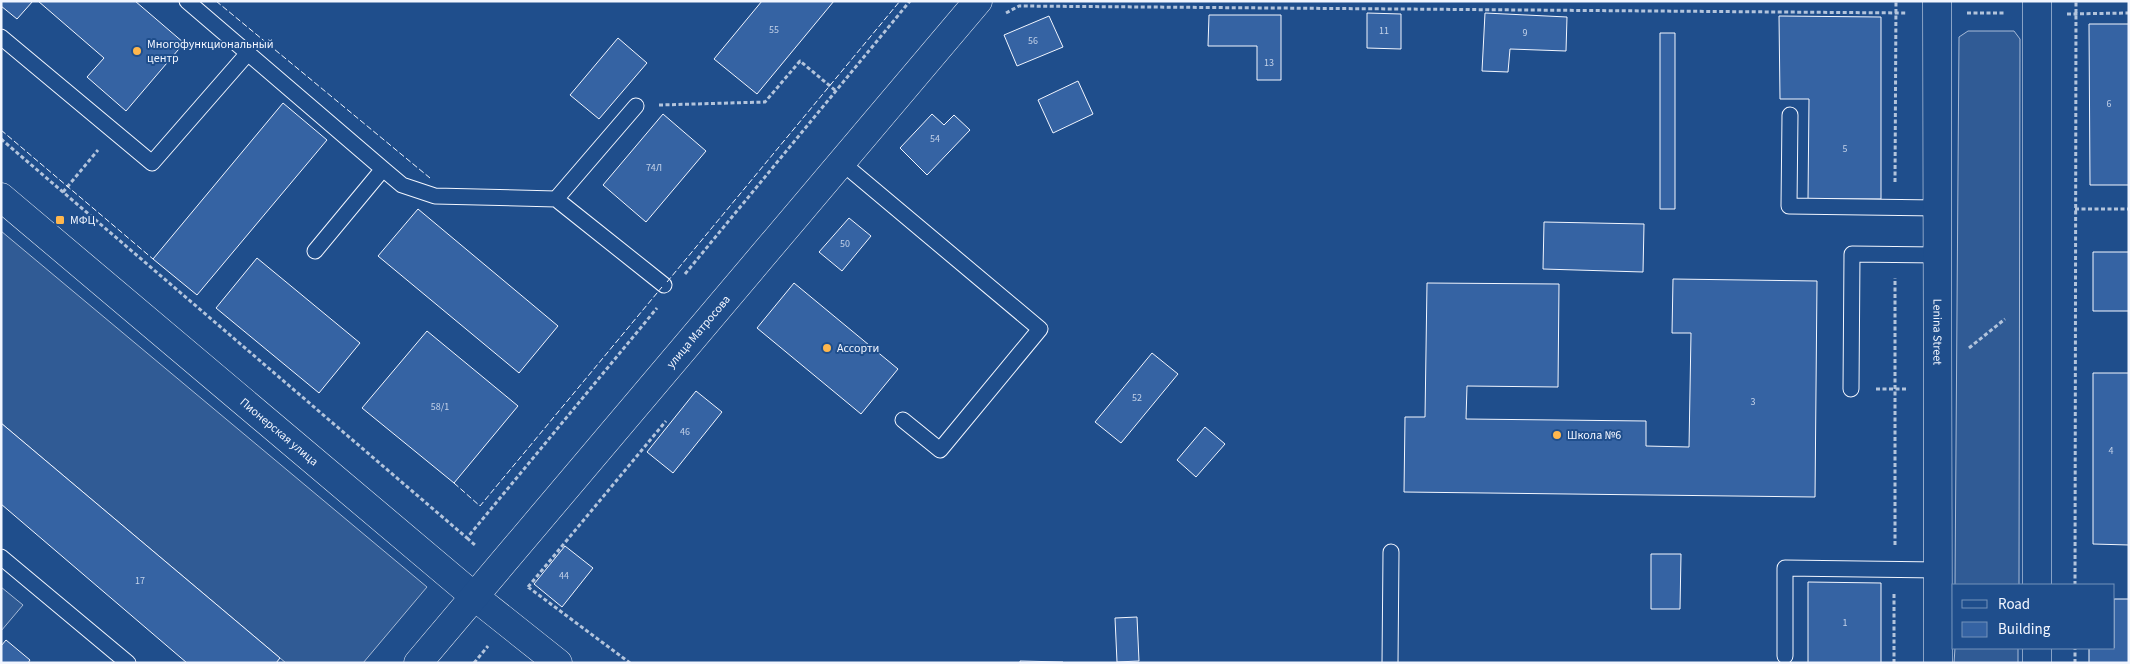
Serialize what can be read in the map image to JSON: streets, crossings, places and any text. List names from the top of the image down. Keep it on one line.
{"streets":{"street":["улица Матросова","Lenina Street","Пионерская улица"]},"crossings":[["улица Матросова","Пионерская улица"]],"places":{"other":["Многофункциональный центр","Ассорти","Школа №6"],"transit":["МФЦ"]},"house_numbers":["55","11","9","56","13","6","54","5","74Л","50","52","3","58/1","46","4","44","17","1"],"legend":["Road","Building"]}
